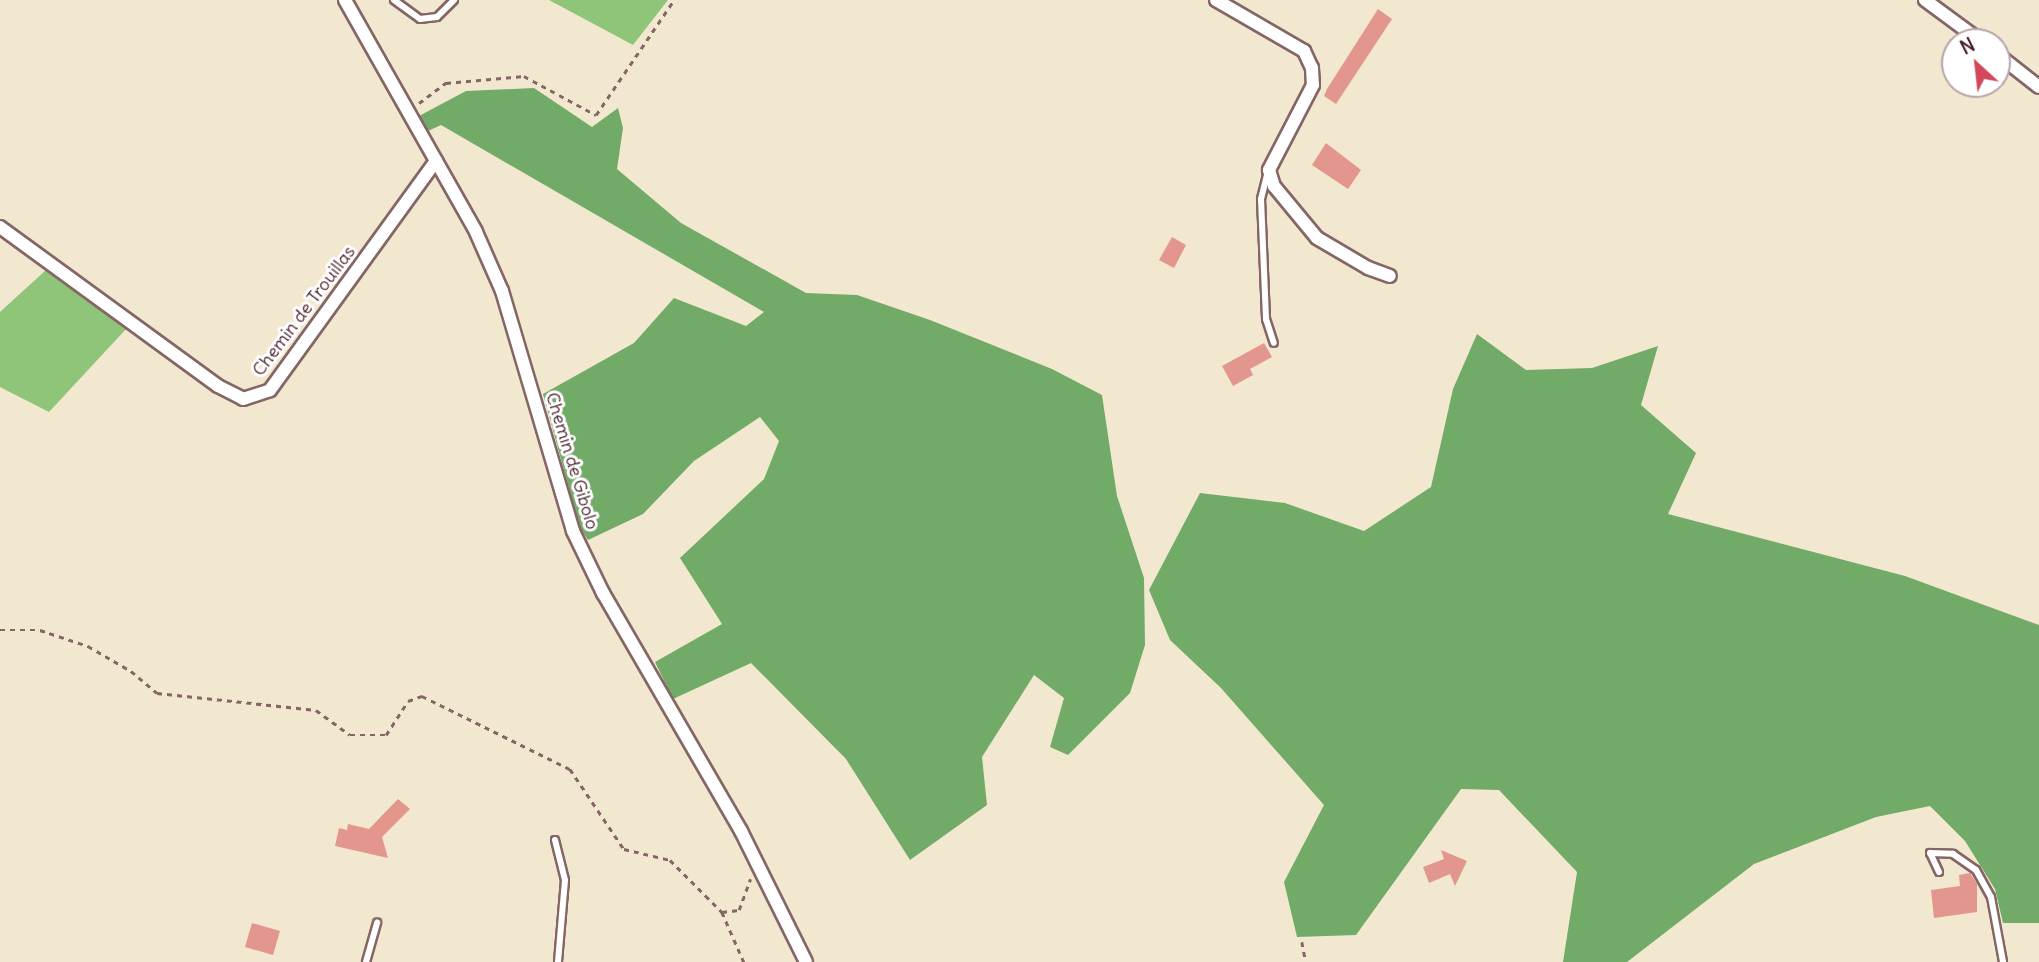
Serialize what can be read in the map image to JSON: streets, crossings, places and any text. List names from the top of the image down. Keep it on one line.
{"streets":{"street":["Chemin de Trouillas","Chemin de Gibolo"]},"crossings":[["Chemin de Trouillas","Chemin de Gibolo"]],"north":"top left"}
